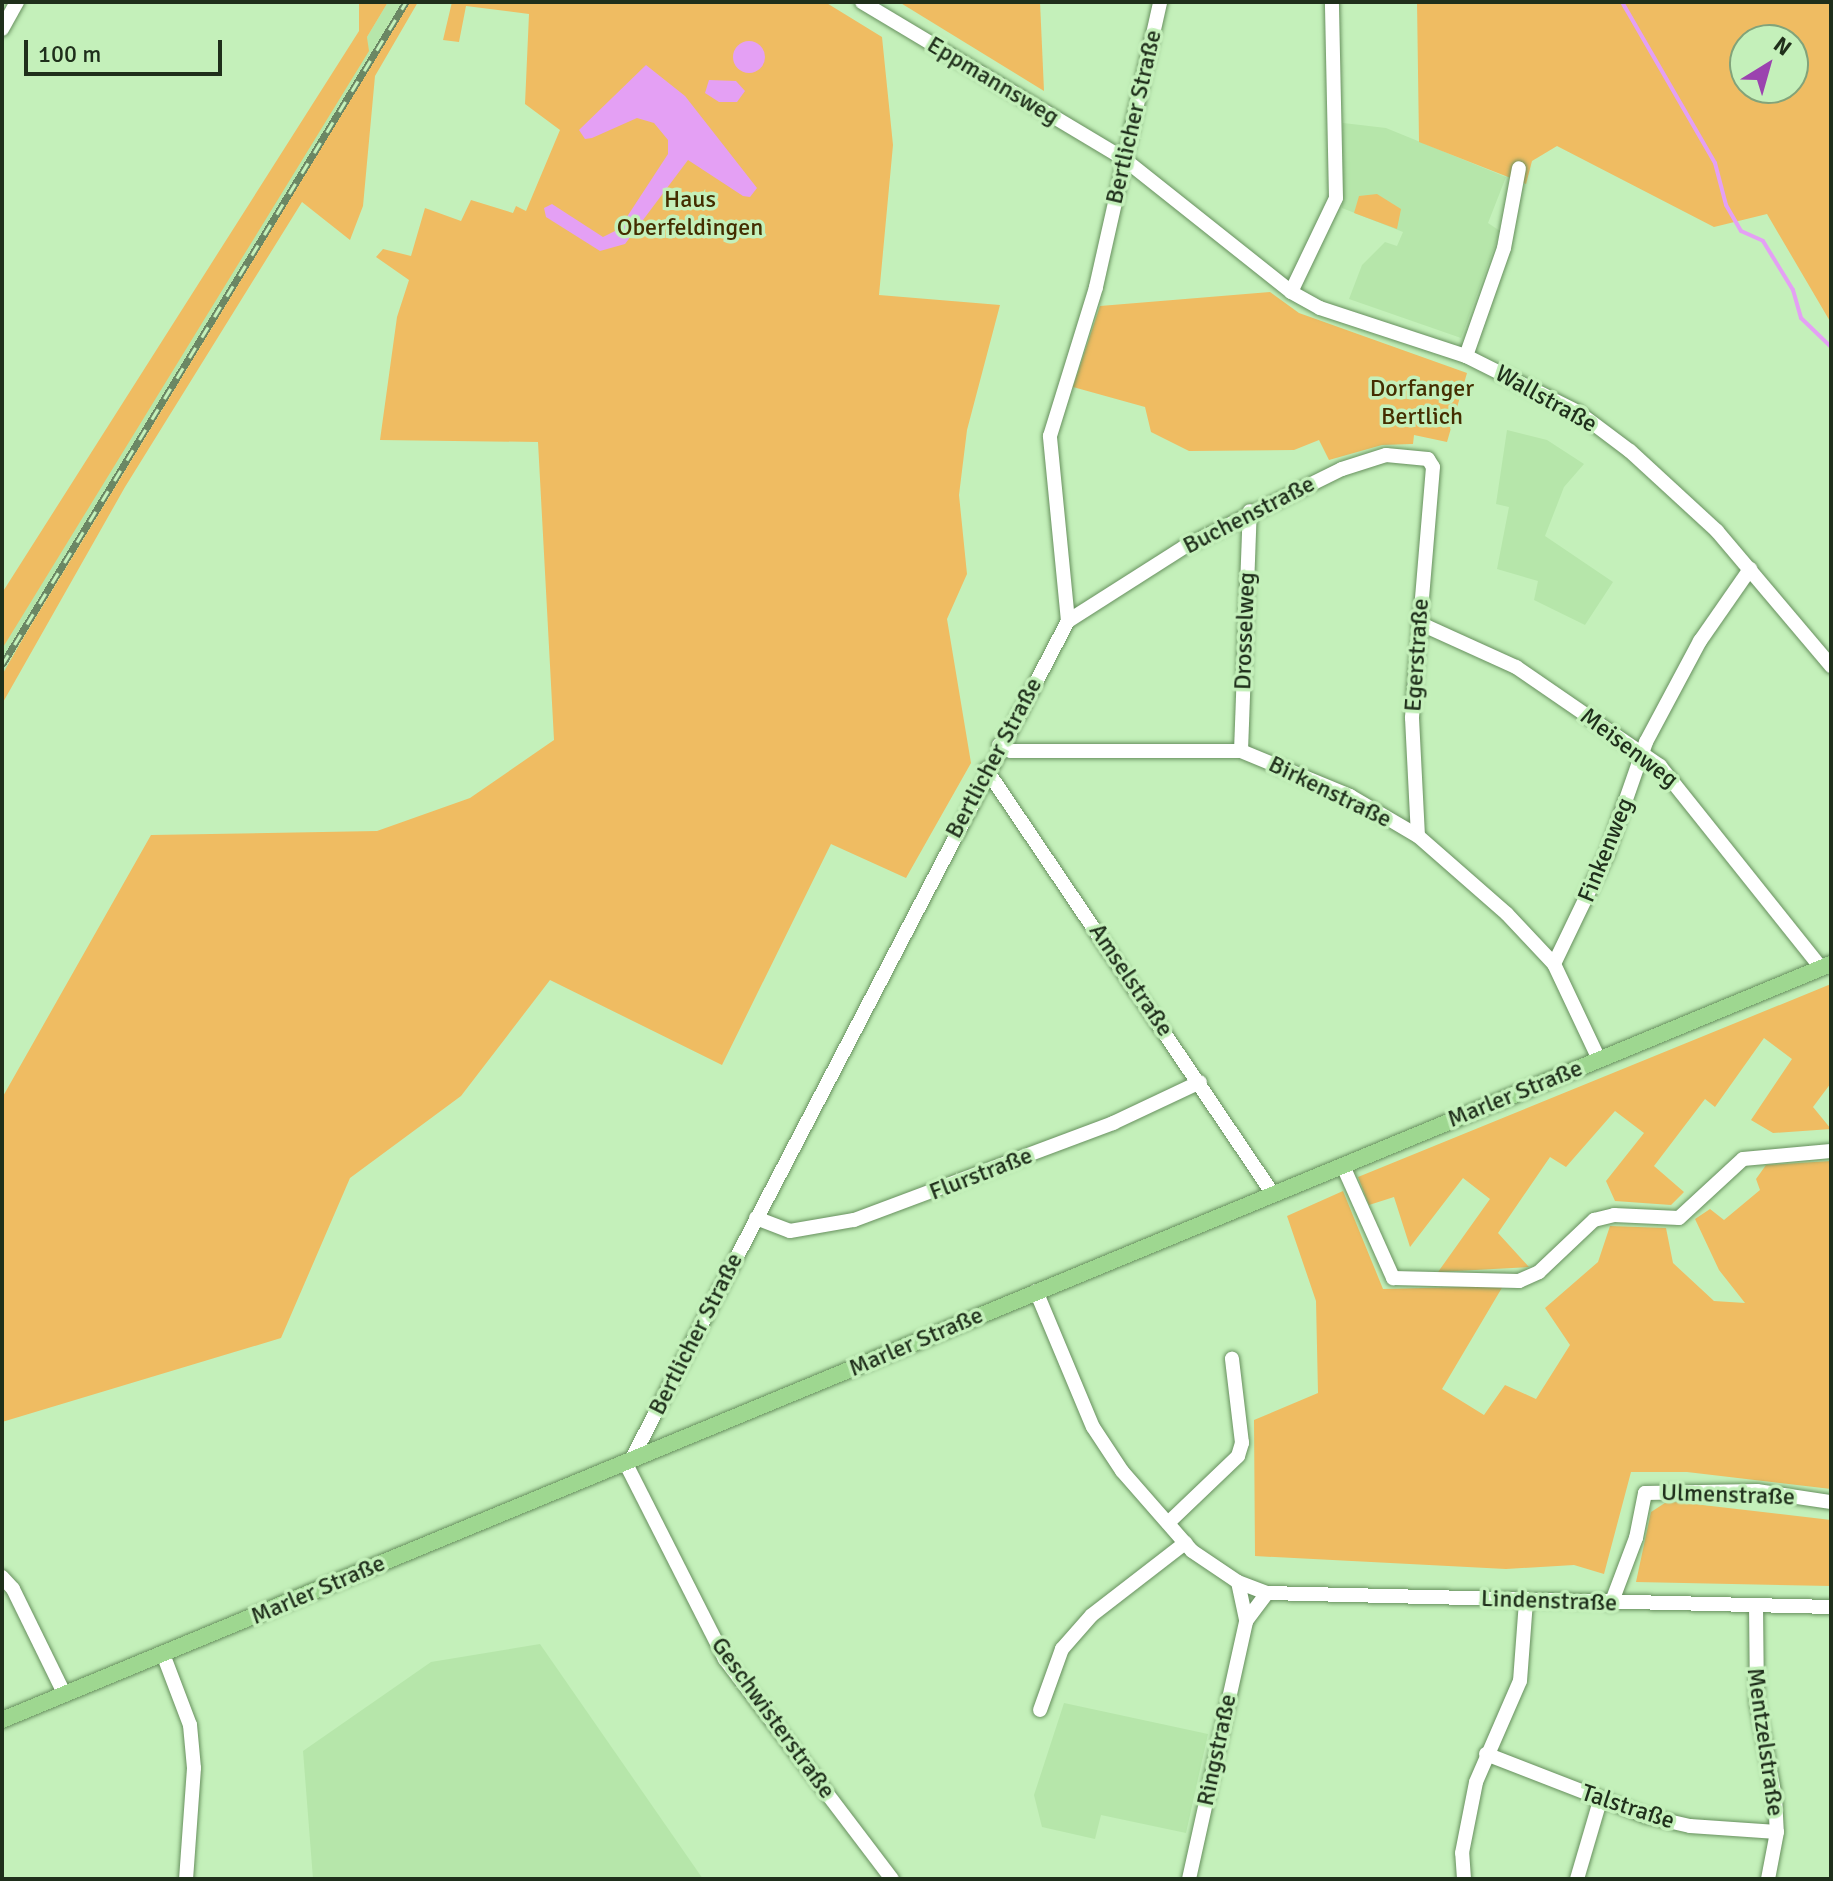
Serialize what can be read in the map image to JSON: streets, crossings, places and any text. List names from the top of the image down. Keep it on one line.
{"streets":{"main road":["Marler Straße"],"street":["Eppmannsweg","Bertlicher Straße","Wallstraße","Buchenstraße","Drosselweg","Egerstraße","Meisenweg","Birkenstraße","Finkenweg","Amselstraße","Flurstraße","Ulmenstraße","Lindenstraße","Geschwisterstraße","Mentzelstraße","Ringstraße","Talstraße"]},"crossings":[["Eppmannsweg","Bertlicher Straße"],["Eppmannsweg","Wallstraße"],["Bertlicher Straße","Wallstraße"],["Bertlicher Straße","Buchenstraße"],["Bertlicher Straße","Birkenstraße"],["Bertlicher Straße","Amselstraße"],["Bertlicher Straße","Marler Straße"],["Bertlicher Straße","Flurstraße"],["Bertlicher Straße","Geschwisterstraße"],["Wallstraße","Finkenweg"],["Buchenstraße","Drosselweg"],["Buchenstraße","Egerstraße"],["Drosselweg","Birkenstraße"],["Egerstraße","Meisenweg"],["Egerstraße","Birkenstraße"],["Meisenweg","Finkenweg"],["Meisenweg","Marler Straße"],["Birkenstraße","Finkenweg"],["Birkenstraße","Marler Straße"],["Amselstraße","Marler Straße"],["Amselstraße","Flurstraße"],["Marler Straße","Lindenstraße"],["Marler Straße","Geschwisterstraße"],["Ulmenstraße","Lindenstraße"],["Lindenstraße","Mentzelstraße"],["Lindenstraße","Ringstraße"],["Mentzelstraße","Talstraße"]],"parks":["Haus Oberfeldingen","Dorfanger Bertlich"],"scale_bar":"100 m","north":"top right"}
